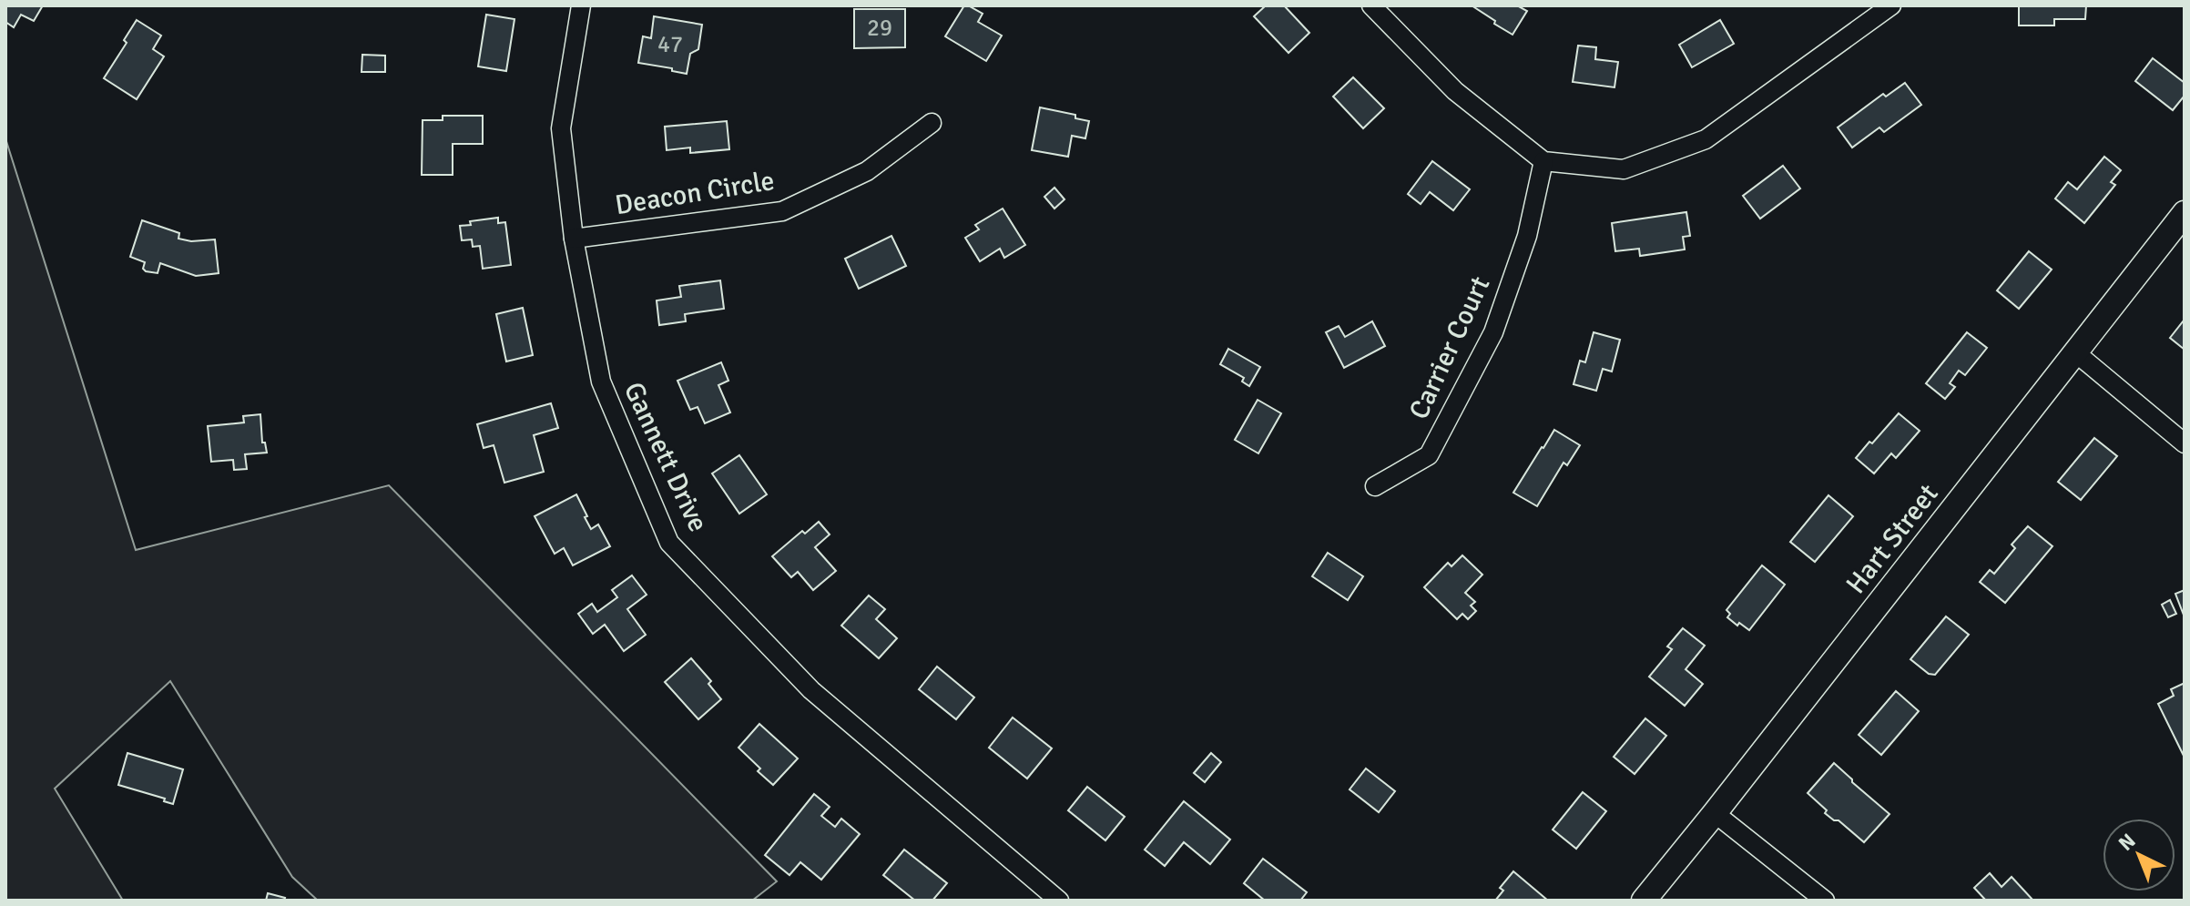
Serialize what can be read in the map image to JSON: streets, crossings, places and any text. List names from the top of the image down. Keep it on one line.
{"streets":{"street":["Deacon Circle","Carrier Court","Gannett Drive","Hart Street"]},"crossings":[["Deacon Circle","Gannett Drive"]],"house_numbers":["29","47"],"north":"top left"}
